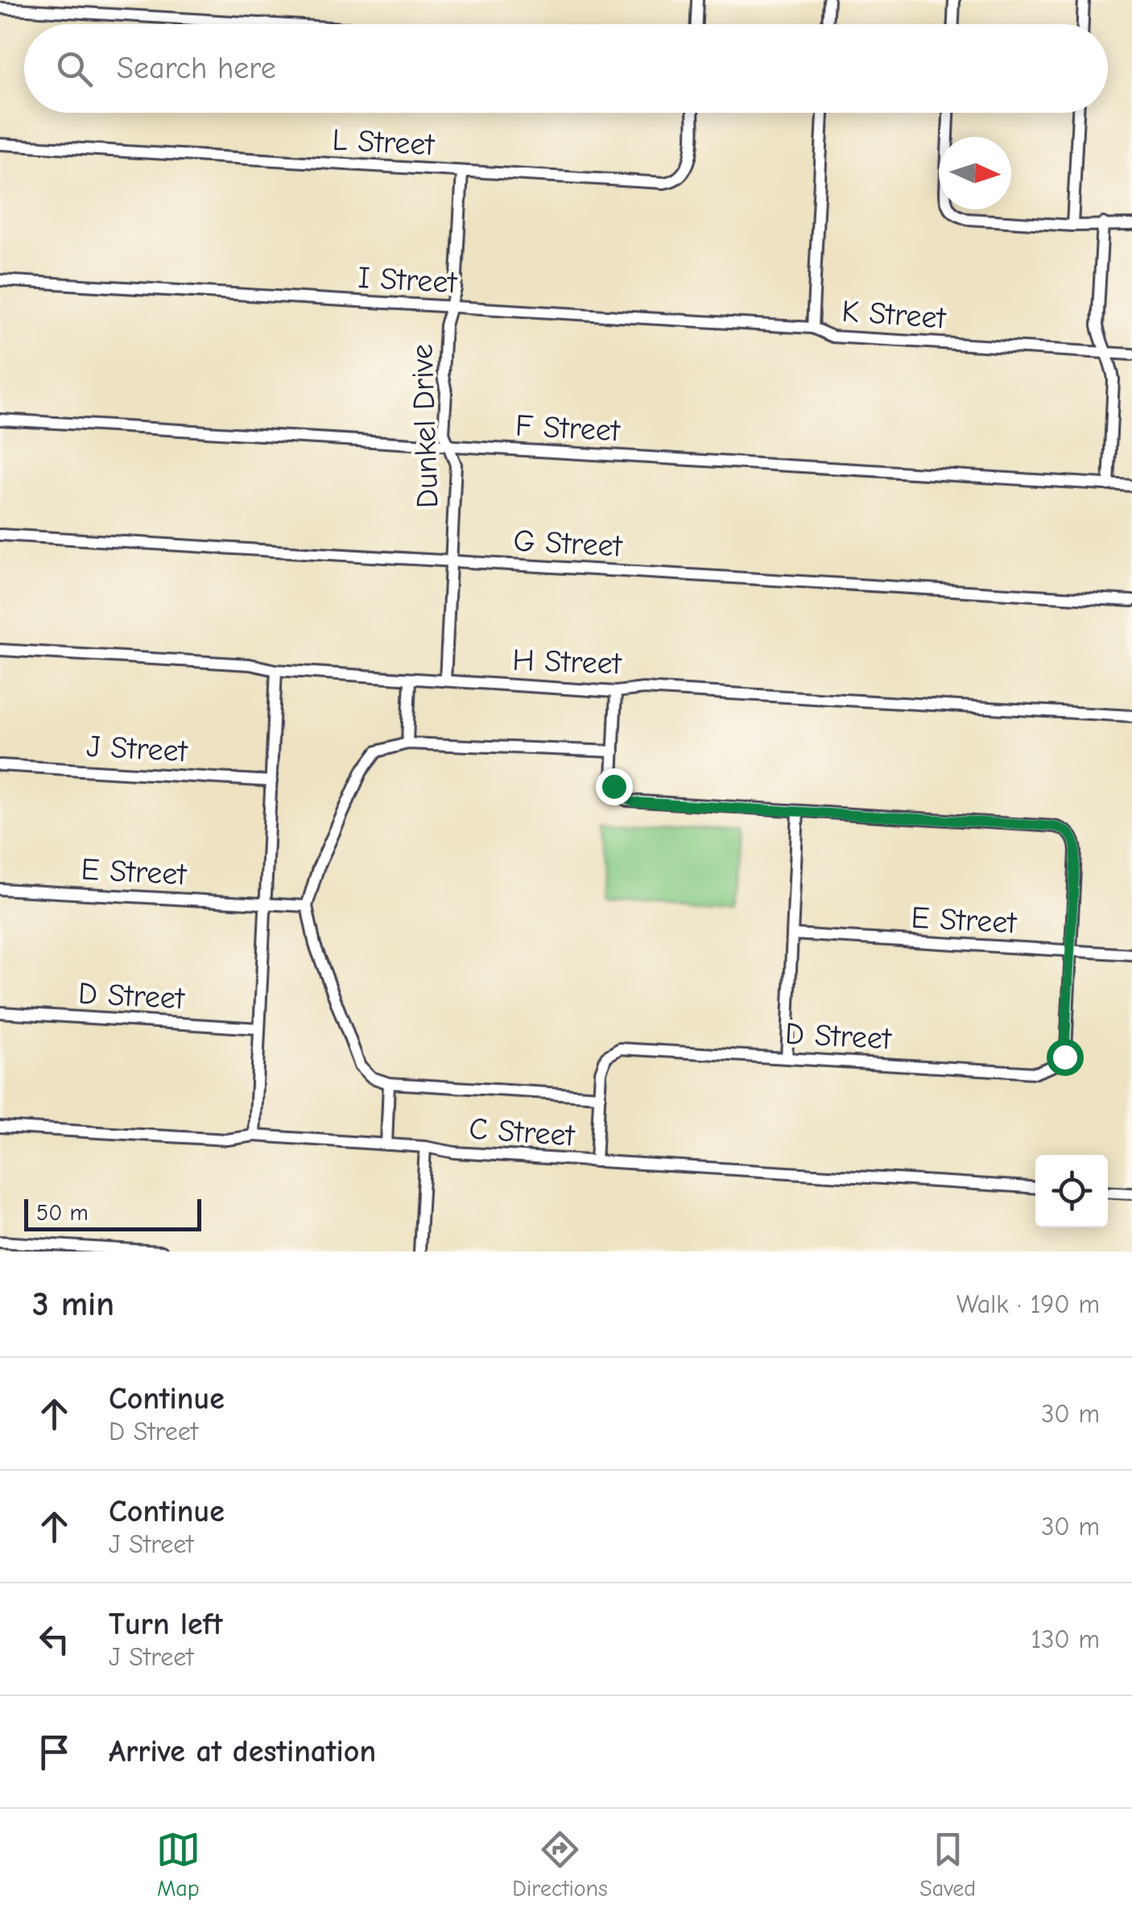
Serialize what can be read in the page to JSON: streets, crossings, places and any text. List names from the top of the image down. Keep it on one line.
{"streets":{"lane":["L Street","I Street","K Street","Dunkel Drive","F Street","G Street","H Street","J Street","E Street","D Street","C Street"]},"crossings":[["L Street","Dunkel Drive"],["I Street","K Street"],["I Street","Dunkel Drive"],["Dunkel Drive","F Street"],["Dunkel Drive","G Street"],["Dunkel Drive","H Street"],["E Street","D Street"],["D Street","C Street"]],"scale_bar":"50 m","north":"right","page":{"search":"Search here","scale":"50 m","heading":["3 min","Walk · 190 m"],"list":[["Continue","D Street","30 m"],["Continue","J Street","30 m"],["Turn left","J Street","130 m"],"Arrive at destination"],"nav":["Map","Directions","Saved"]}}
